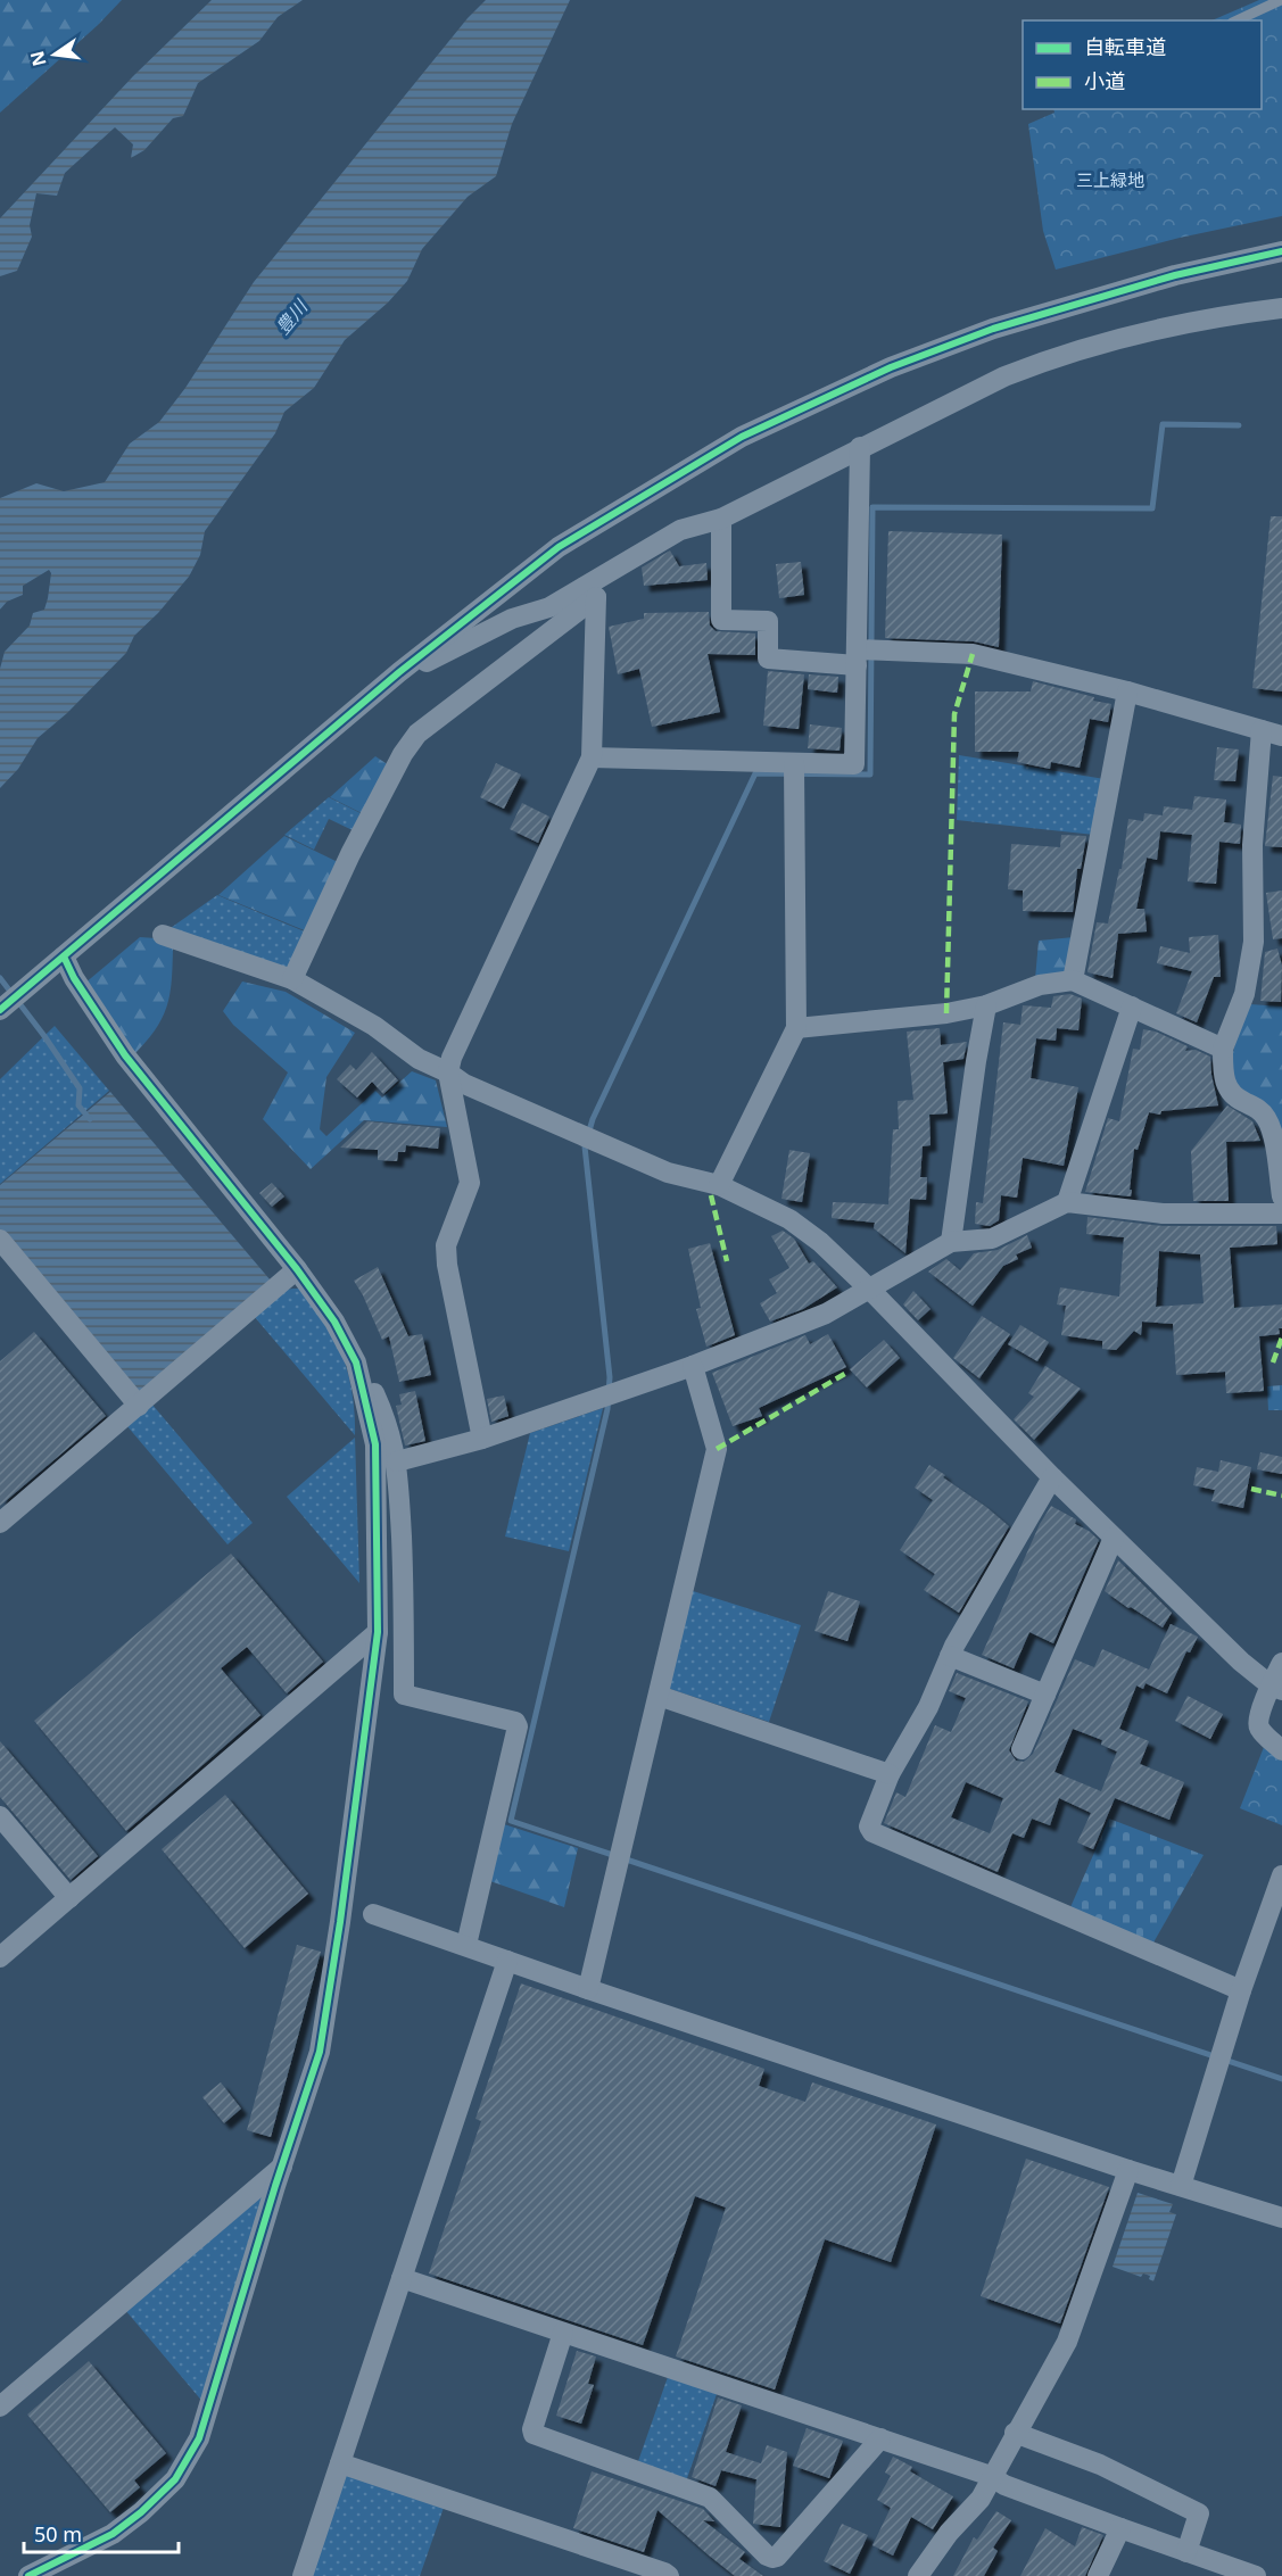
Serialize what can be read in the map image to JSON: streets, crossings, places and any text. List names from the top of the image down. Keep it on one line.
{"water":["豊川"],"parks":["三上緑地"],"legend":["自転車道","小道"],"scale_bar":"50 m","north":"left"}
